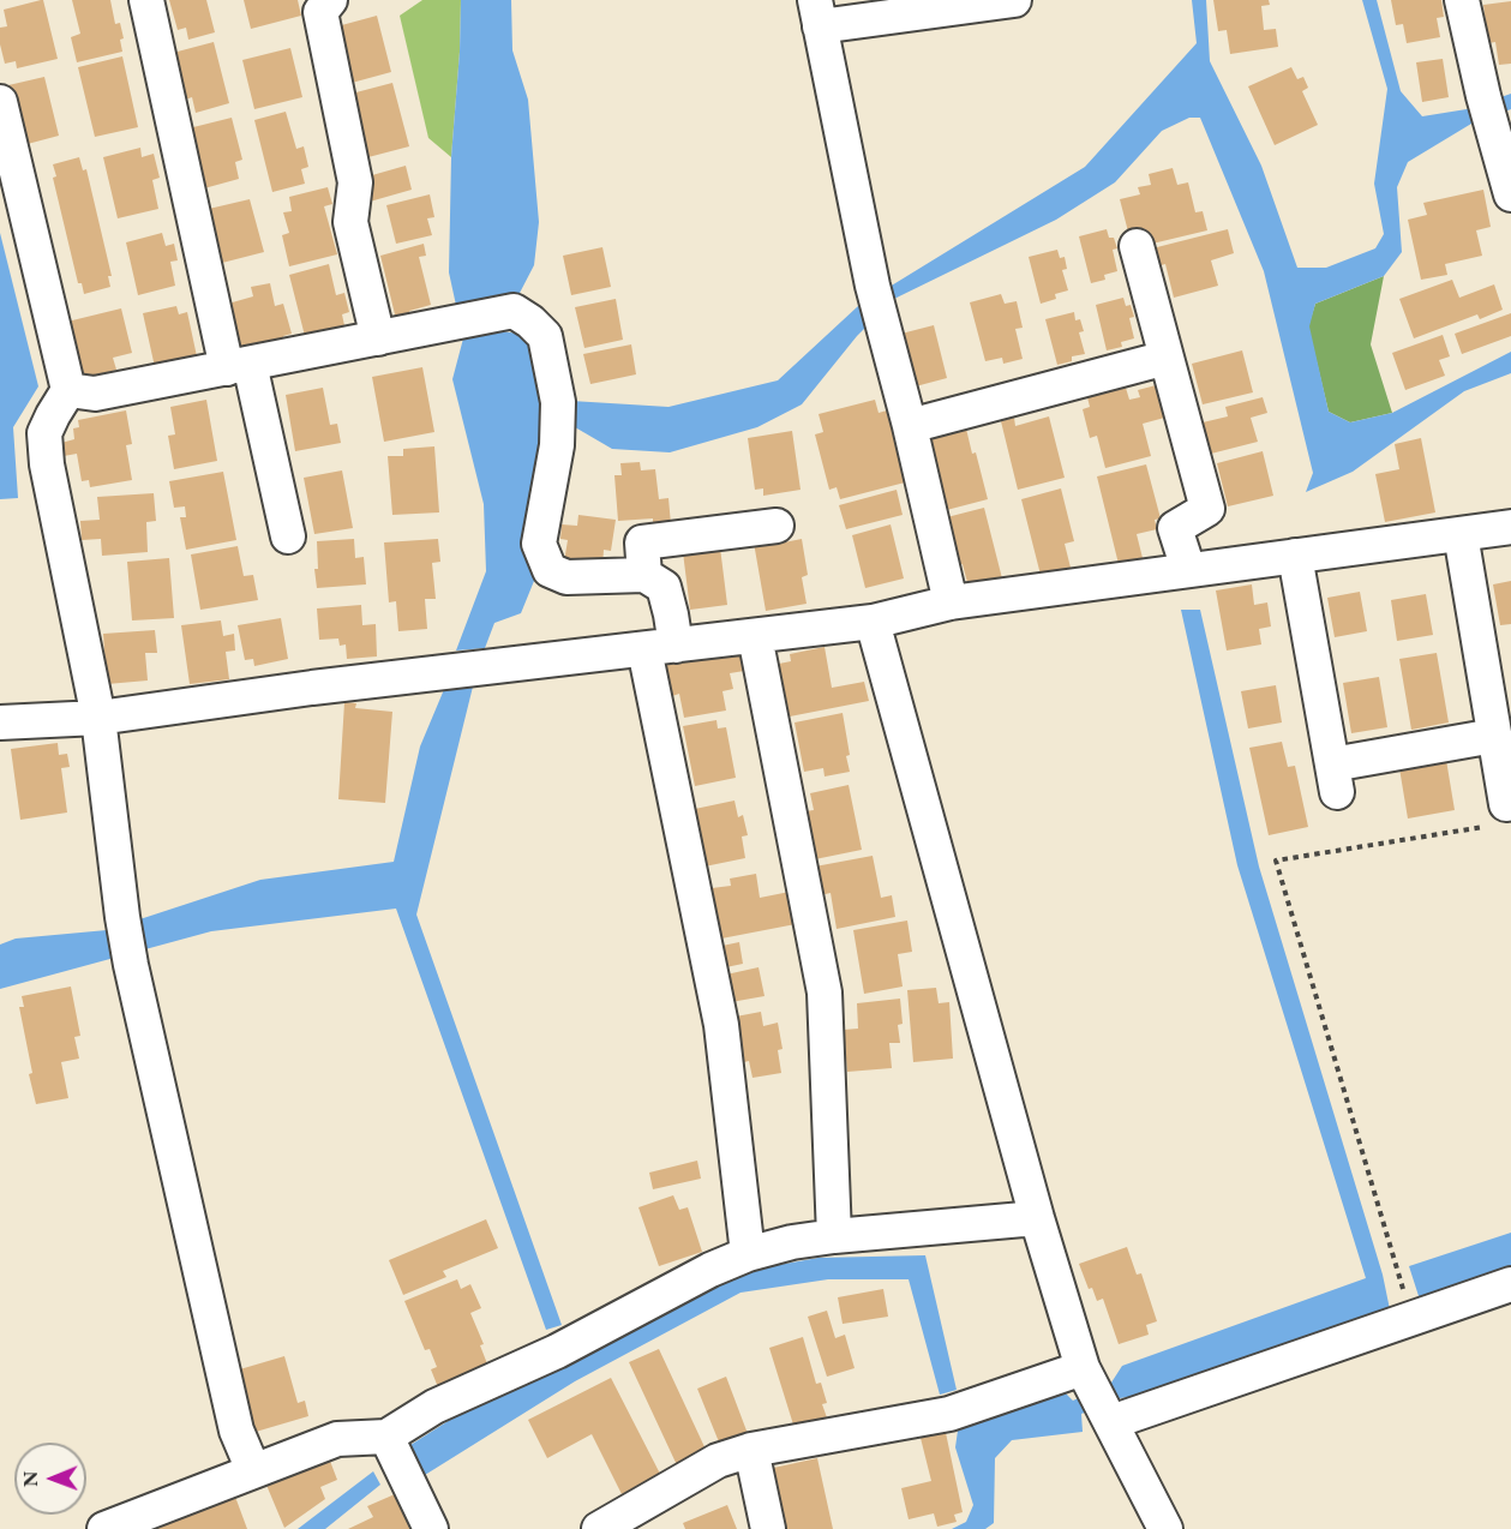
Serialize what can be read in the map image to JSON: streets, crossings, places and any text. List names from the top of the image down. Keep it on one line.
{"north":"left"}
